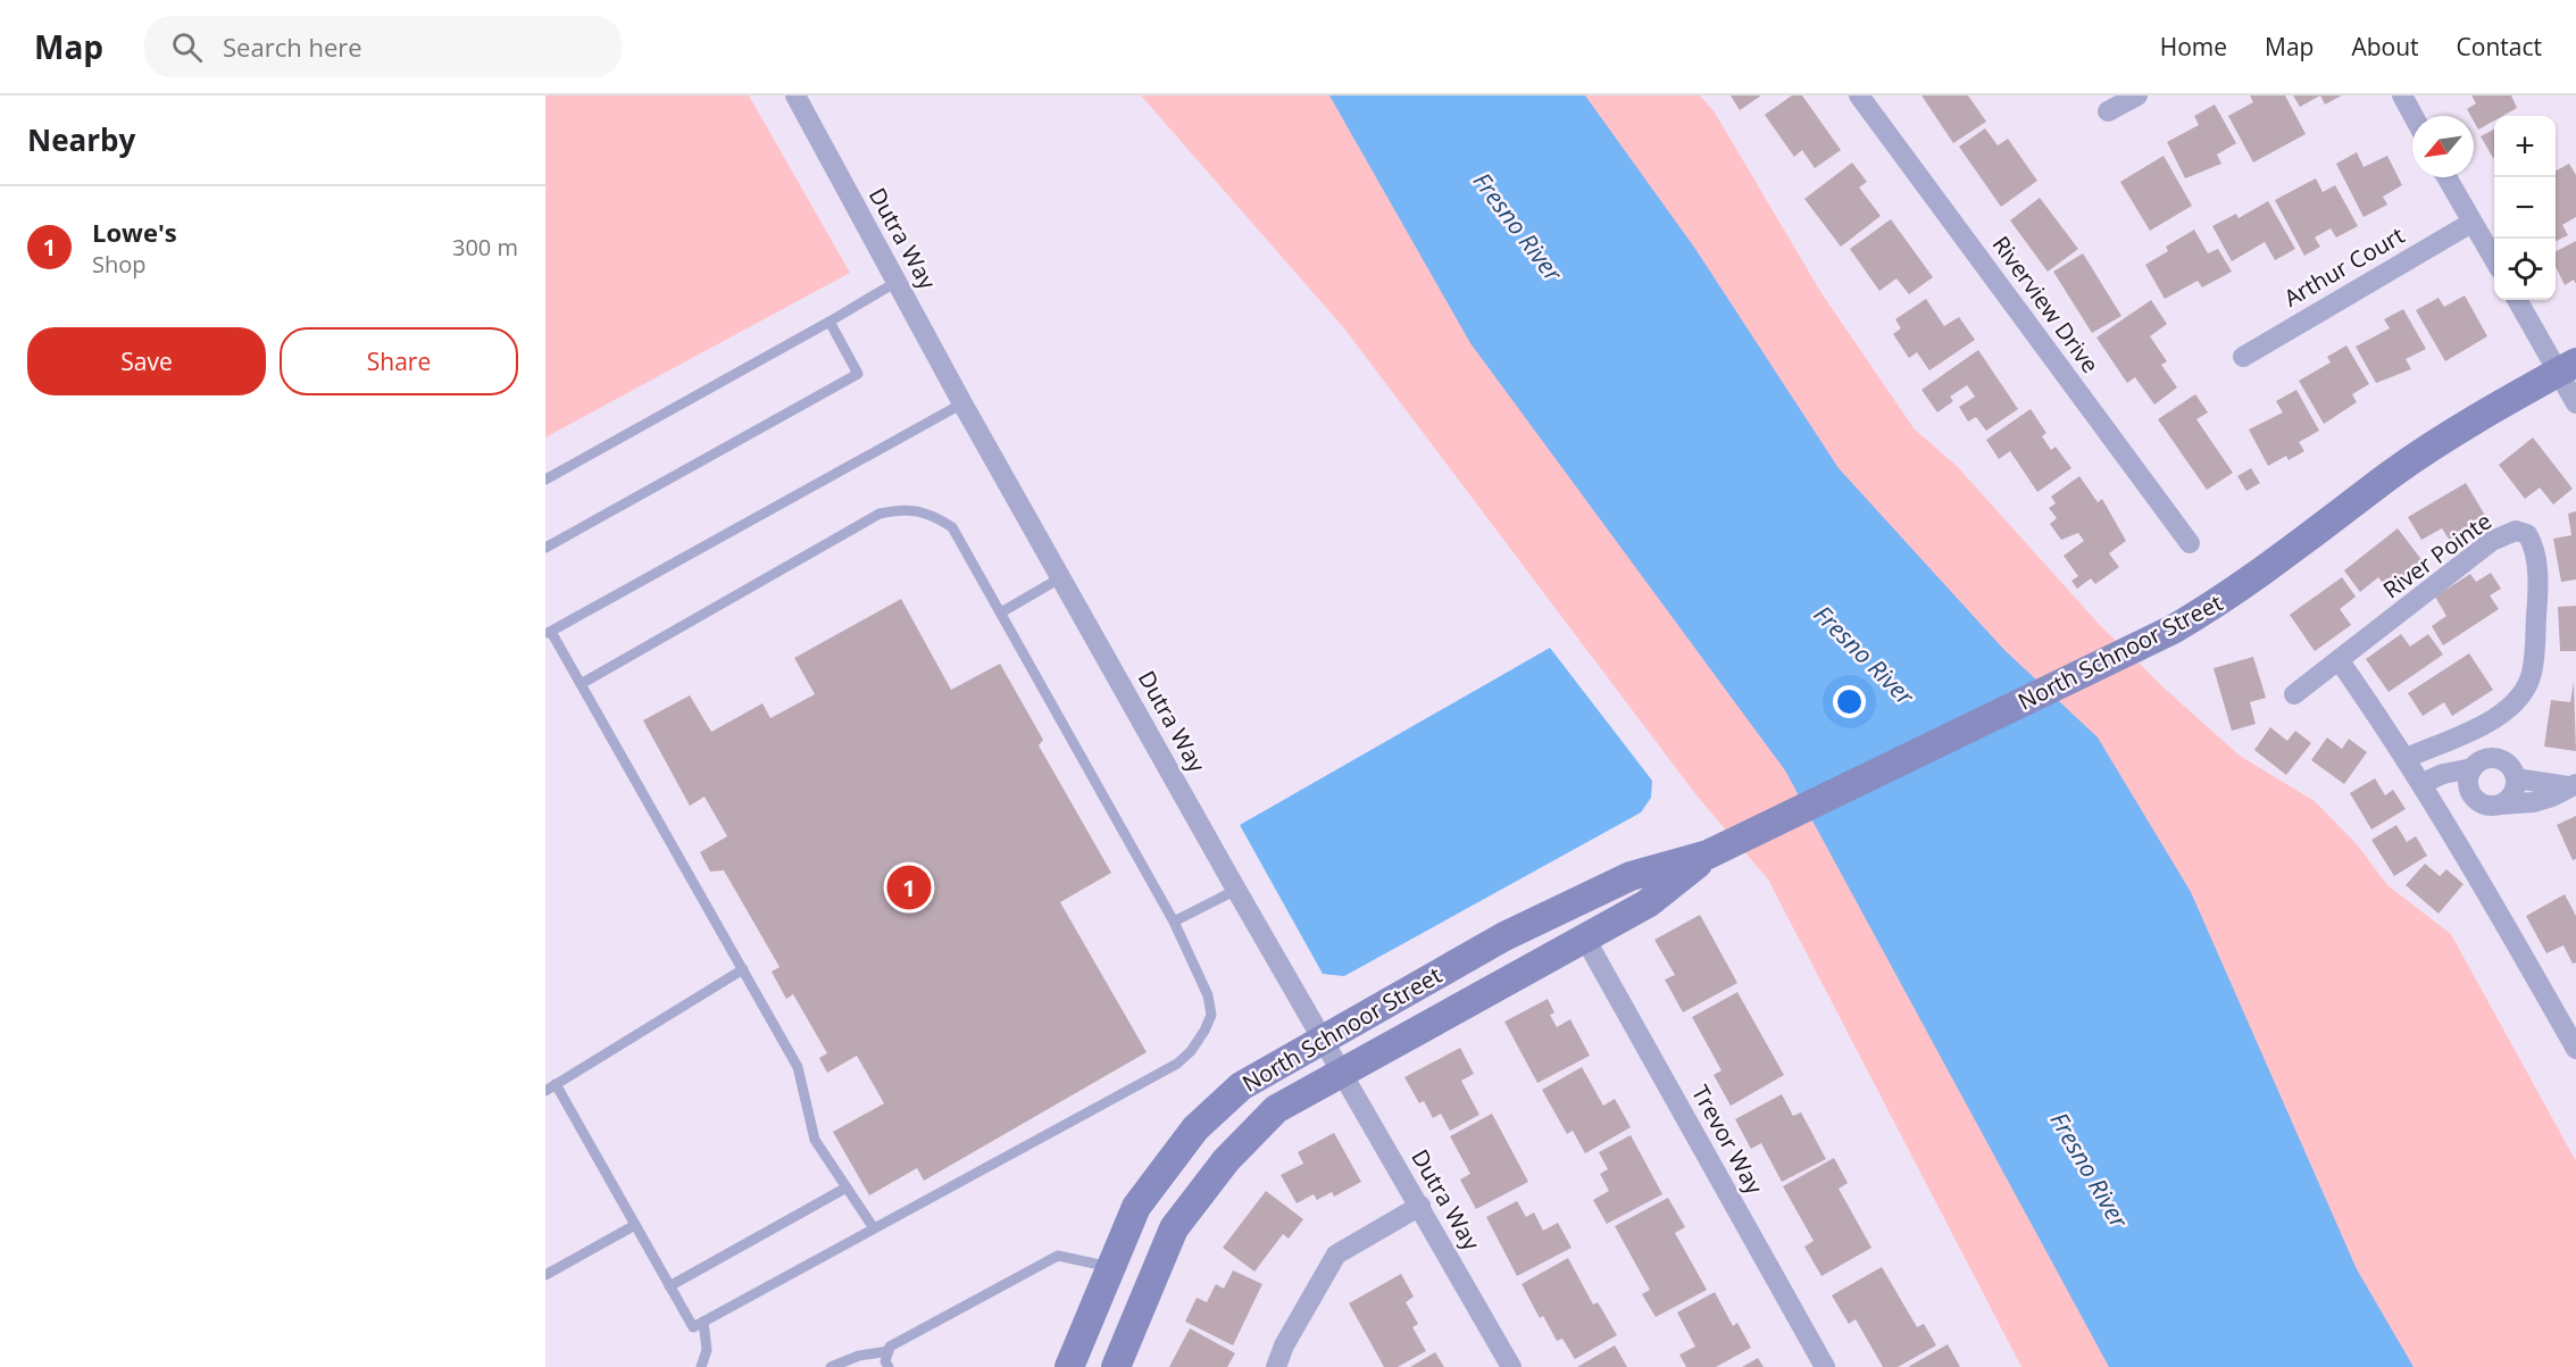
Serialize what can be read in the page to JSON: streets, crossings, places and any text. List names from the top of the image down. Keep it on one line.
{"streets":{"street":["Dutra Way","Arthur Court","Riverview Drive","River Pointe","North Schnoor Street","Trevor Way"]},"crossings":[["Dutra Way","North Schnoor Street"],["North Schnoor Street","Trevor Way"]],"water":["Fresno River"],"north":"bottom left","page":{"header":"Map","search":"Search here","nav":["Home","Map","About","Contact"],"heading":"Nearby","map_buttons":["+","−"],"list":[{"mark":"1","name":"Lowe's","note":"Shop","value":"300 m"}],"buttons":["Save","Share"],"pins":"1"}}
